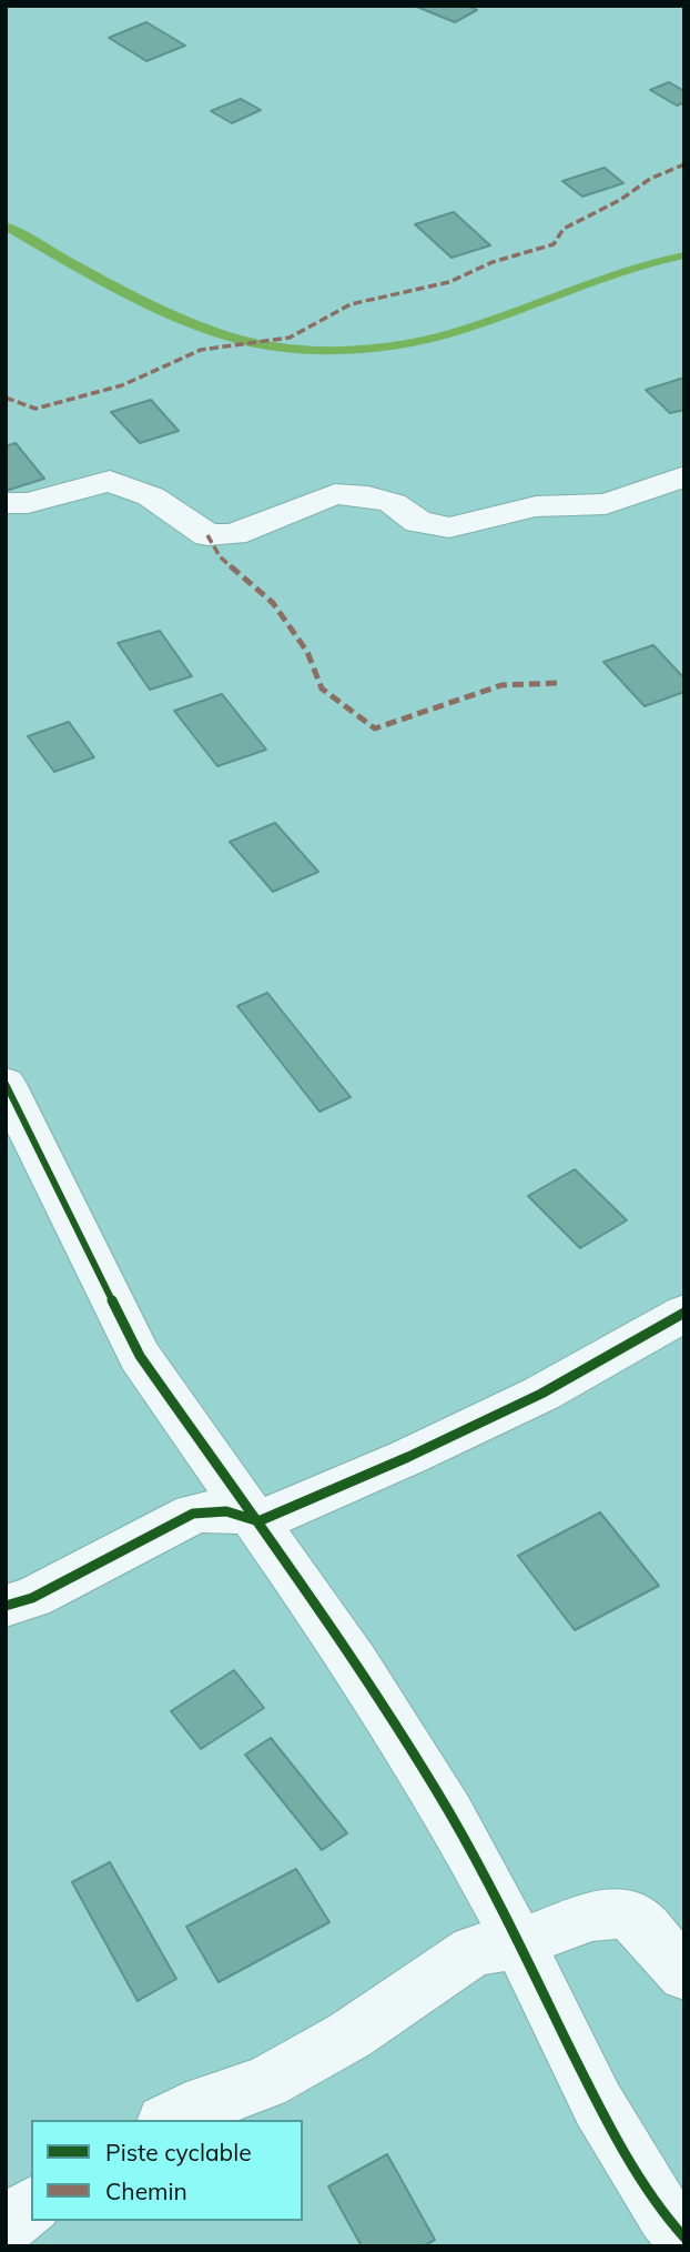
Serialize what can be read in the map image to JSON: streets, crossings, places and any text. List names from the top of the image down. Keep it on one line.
{"legend":["Piste cyclable","Chemin"]}
